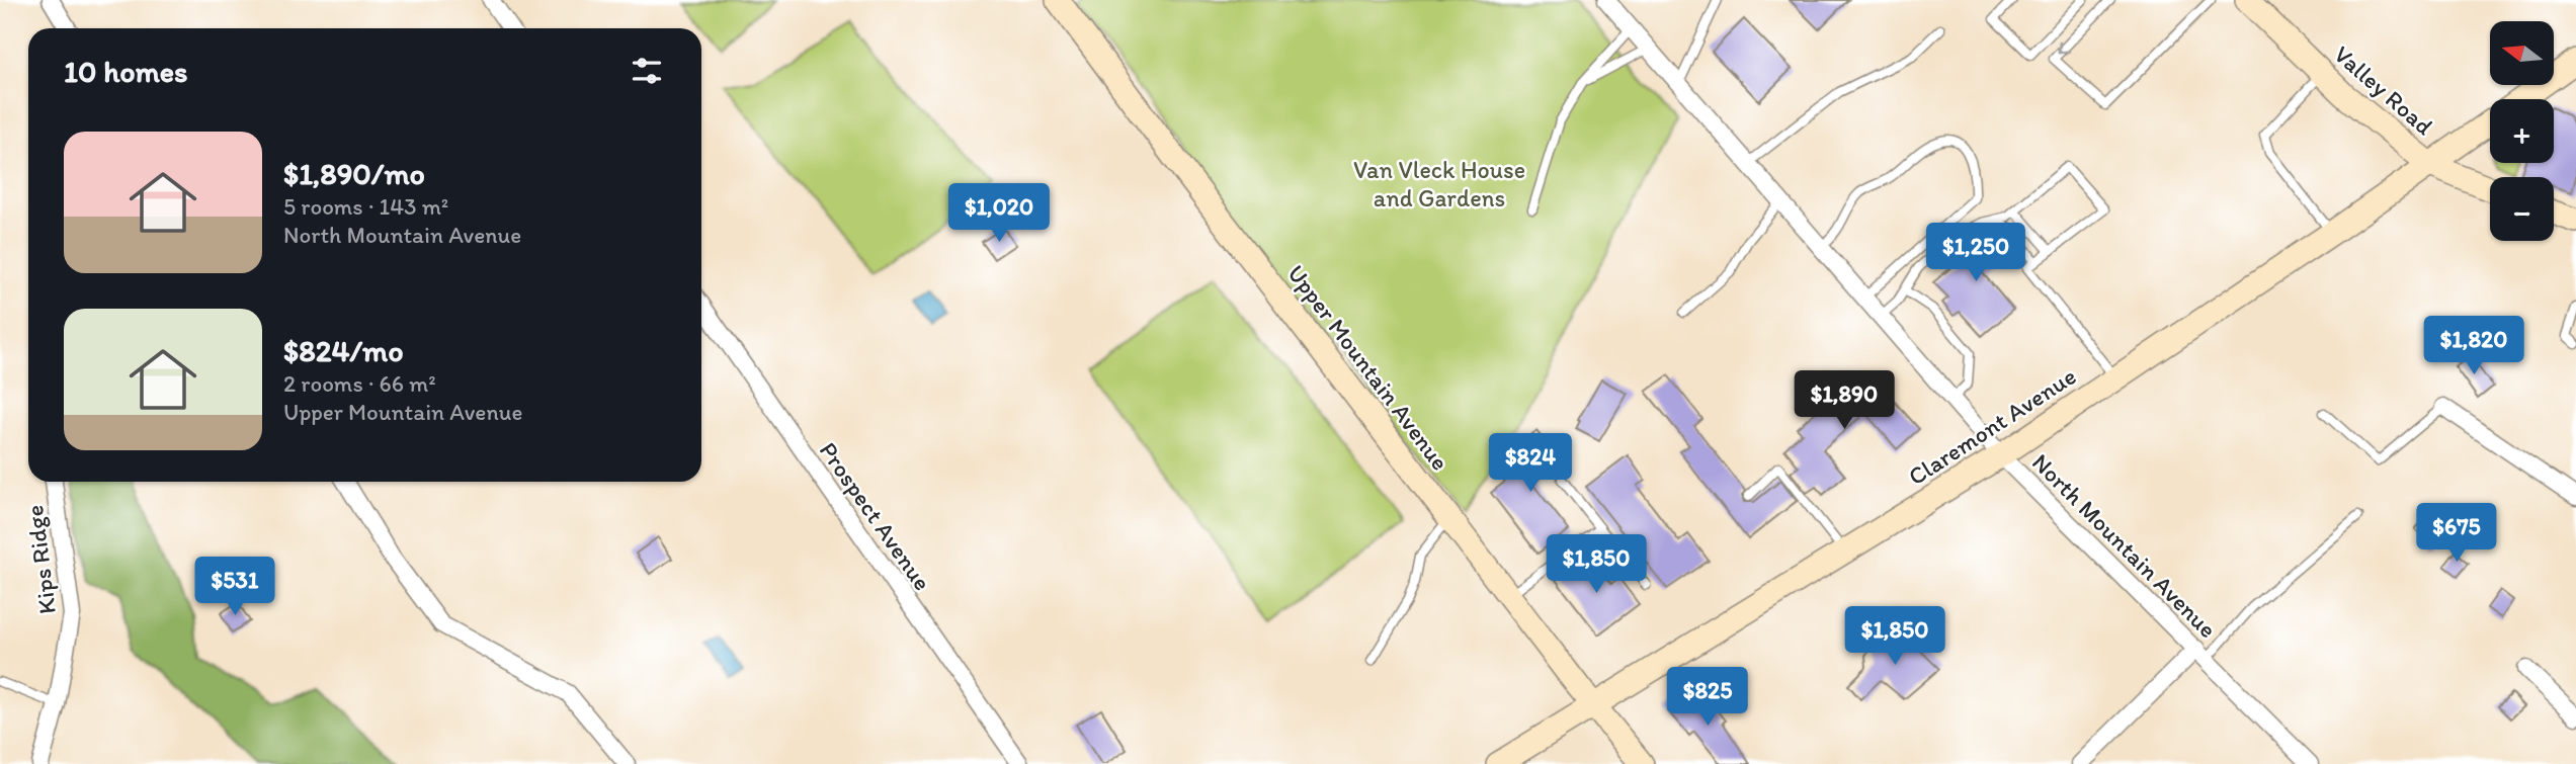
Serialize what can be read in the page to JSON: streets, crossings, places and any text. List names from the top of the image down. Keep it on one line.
{"streets":{"street":["Valley Road","Upper Mountain Avenue","Claremont Avenue","Prospect Avenue","North Mountain Avenue","Kips Ridge"]},"crossings":[["Valley Road","Claremont Avenue"],["Upper Mountain Avenue","Claremont Avenue"],["Claremont Avenue","North Mountain Avenue"]],"parks":["Van Vleck House and Gardens"],"north":"left","page":{"map_buttons":["+","−"],"heading":"10 homes","list":[{"name":"$1,890/mo","note":"5 rooms · 143 m² · North Mountain Avenue"},{"name":"$824/mo","note":"2 rooms · 66 m² · Upper Mountain Avenue"}],"price":["$1,020","$1,250","$1,820","$1,890","$824","$675","$1,850","$531","$1,850","$825"]}}
